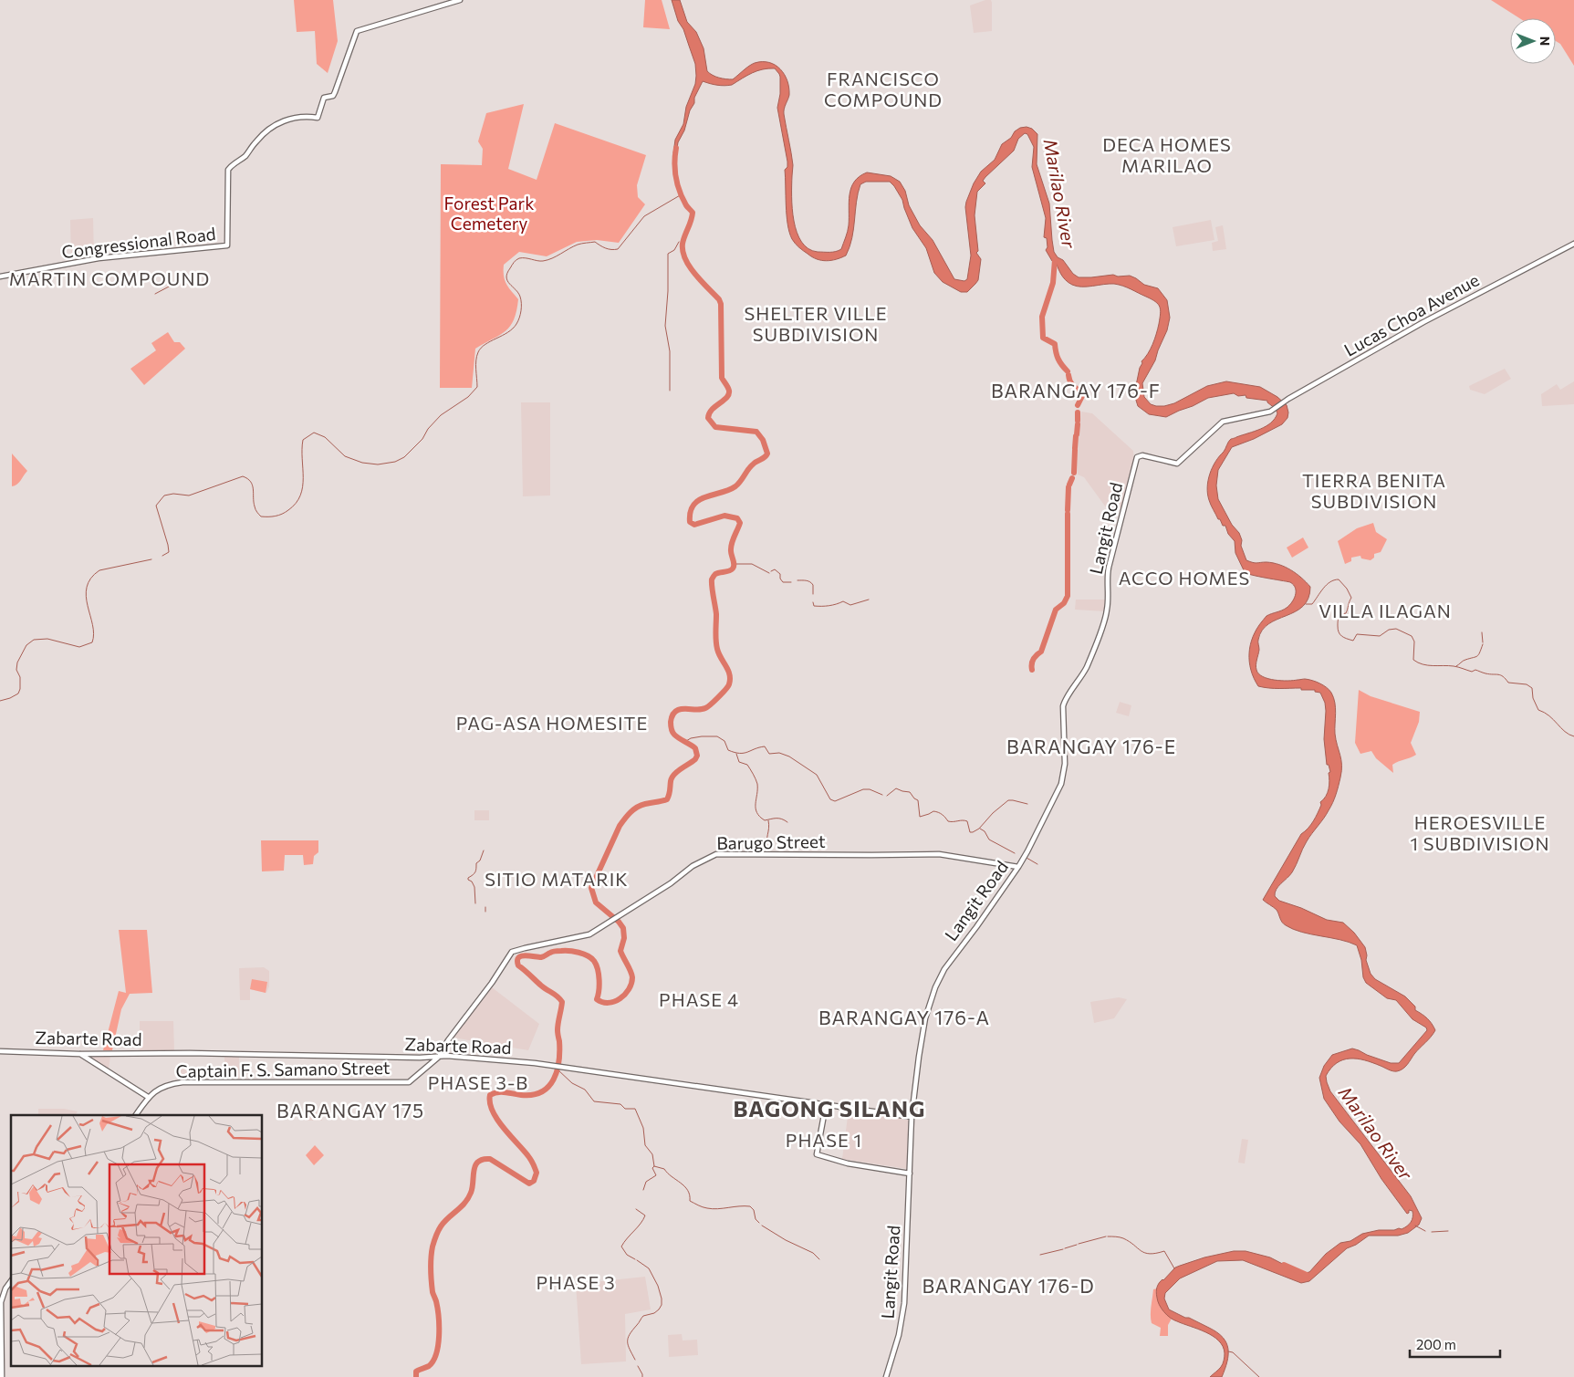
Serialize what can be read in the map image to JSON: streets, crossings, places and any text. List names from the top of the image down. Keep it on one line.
{"streets":{"main road":["Congressional Road","Lucas Choa Avenue","Langit Road","Barugo Street","Zabarte Road","Captain F. S. Samano Street"]},"crossings":[["Lucas Choa Avenue","Langit Road"],["Langit Road","Barugo Street"],["Langit Road","Zabarte Road"],["Barugo Street","Zabarte Road"],["Barugo Street","Captain F. S. Samano Street"],["Zabarte Road","Captain F. S. Samano Street"]],"districts":["FRANCISCO COMPOUND","DECA HOMES MARILAO","MARTIN COMPOUND","SHELTER VILLE SUBDIVISION","BARANGAY 176-F","TIERRA BENITA SUBDIVISION","ACCO HOMES","VILLA ILAGAN","PAG-ASA HOMESITE","BARANGAY 176-E","HEROESVILLE 1 SUBDIVISION","SITIO MATARIK","PHASE 4","BARANGAY 176-A","PHASE 3-B","BAGONG SILANG","BARANGAY 175","PHASE 1","PHASE 3","BARANGAY 176-D"],"water":["Marilao River"],"parks":["Forest Park Cemetery"],"scale_bar":"200 m","north":"right"}
